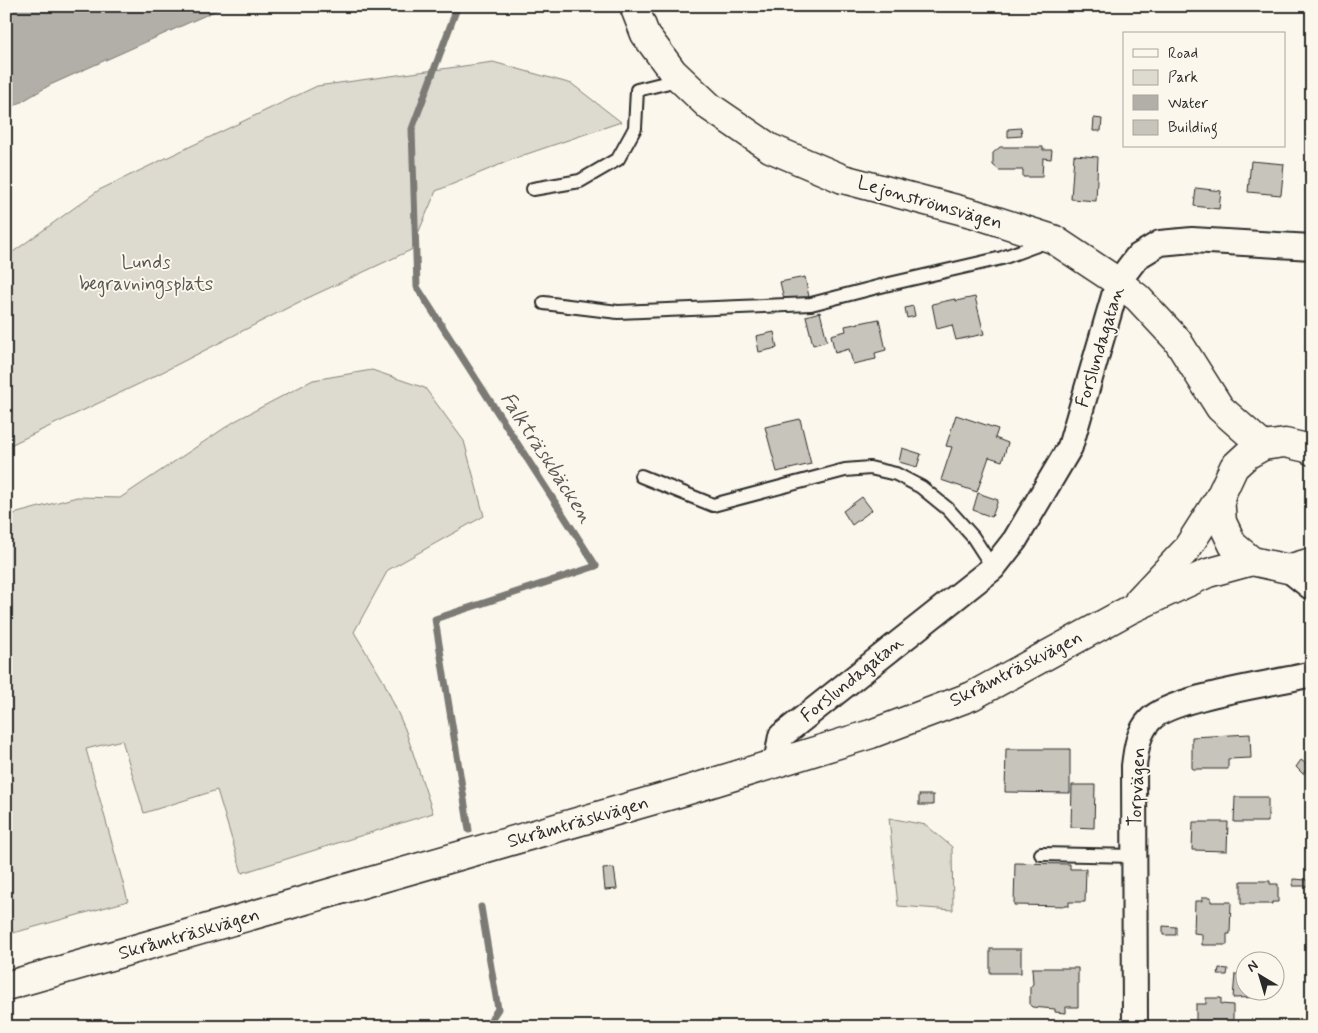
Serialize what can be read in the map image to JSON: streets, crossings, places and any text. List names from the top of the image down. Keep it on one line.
{"streets":{"main road":["Lejonströmsvägen","Skråmträskvägen"],"street":["Forslundagatan","Torpvägen"]},"crossings":[["Lejonströmsvägen","Forslundagatan"],["Lejonströmsvägen","Skråmträskvägen"],["Forslundagatan","Skråmträskvägen"]],"water":["Falkträskbäcken"],"parks":["Lunds begravningsplats"],"legend":["Road","Park","Water","Building"],"north":"top left"}
